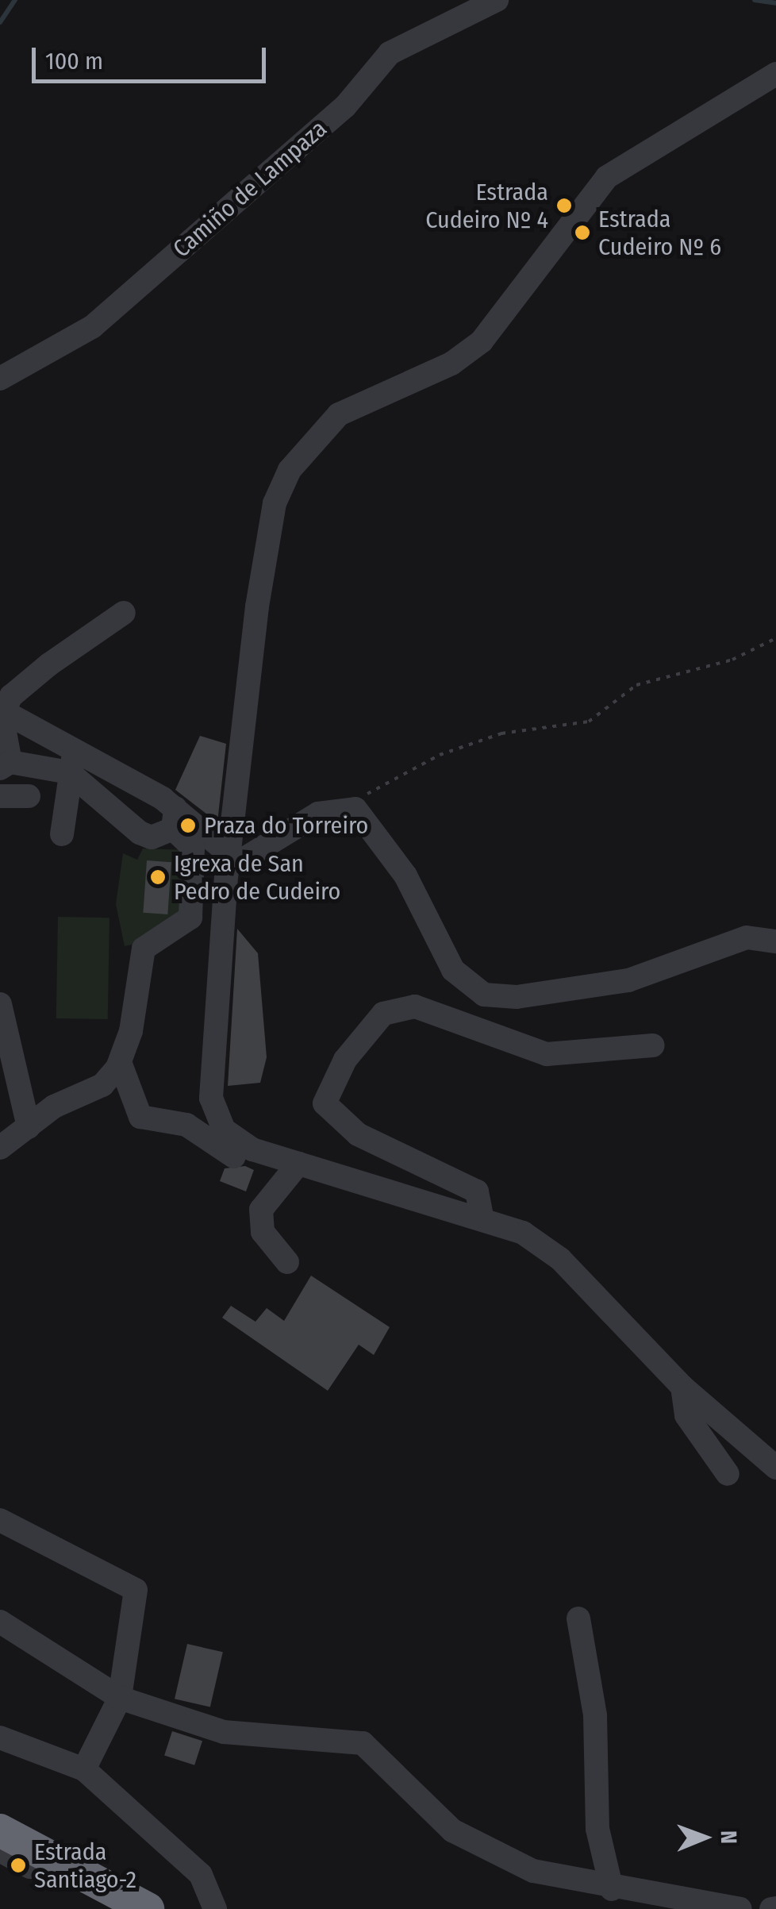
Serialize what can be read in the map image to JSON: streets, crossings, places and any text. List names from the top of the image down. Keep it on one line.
{"streets":{"street":["Camiño de Lampaza"]},"places":["Estrada Cudeiro Nº 4","Estrada Cudeiro Nº 6","Praza do Torreiro","Igrexa de San Pedro de Cudeiro","Estrada Santiago-2"],"scale_bar":"100 m","north":"right"}
